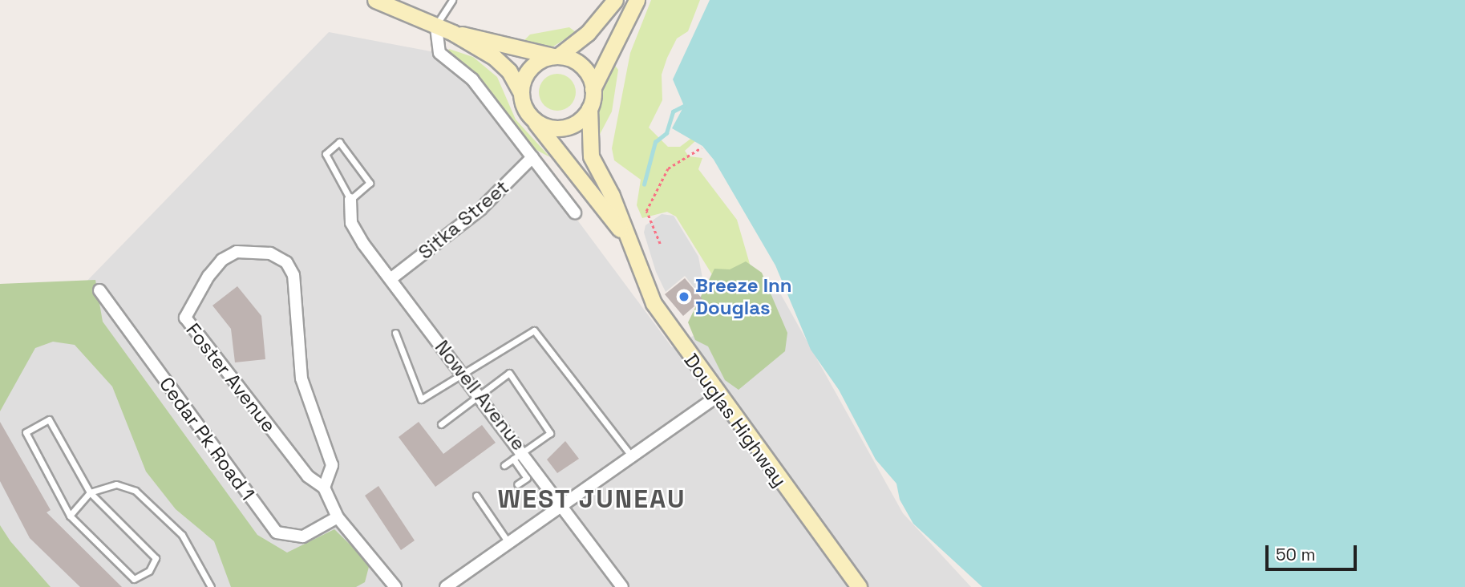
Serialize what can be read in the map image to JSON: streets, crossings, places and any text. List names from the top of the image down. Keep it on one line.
{"streets":{"main road":["Douglas Highway"],"street":["Sitka Street","Foster Avenue","Nowell Avenue","Cedar Pk Road 1"]},"crossings":[["Sitka Street","Nowell Avenue"],["Foster Avenue","Cedar Pk Road 1"]],"districts":["WEST JUNEAU"],"places":["Breeze Inn Douglas"],"scale_bar":"50 m"}
